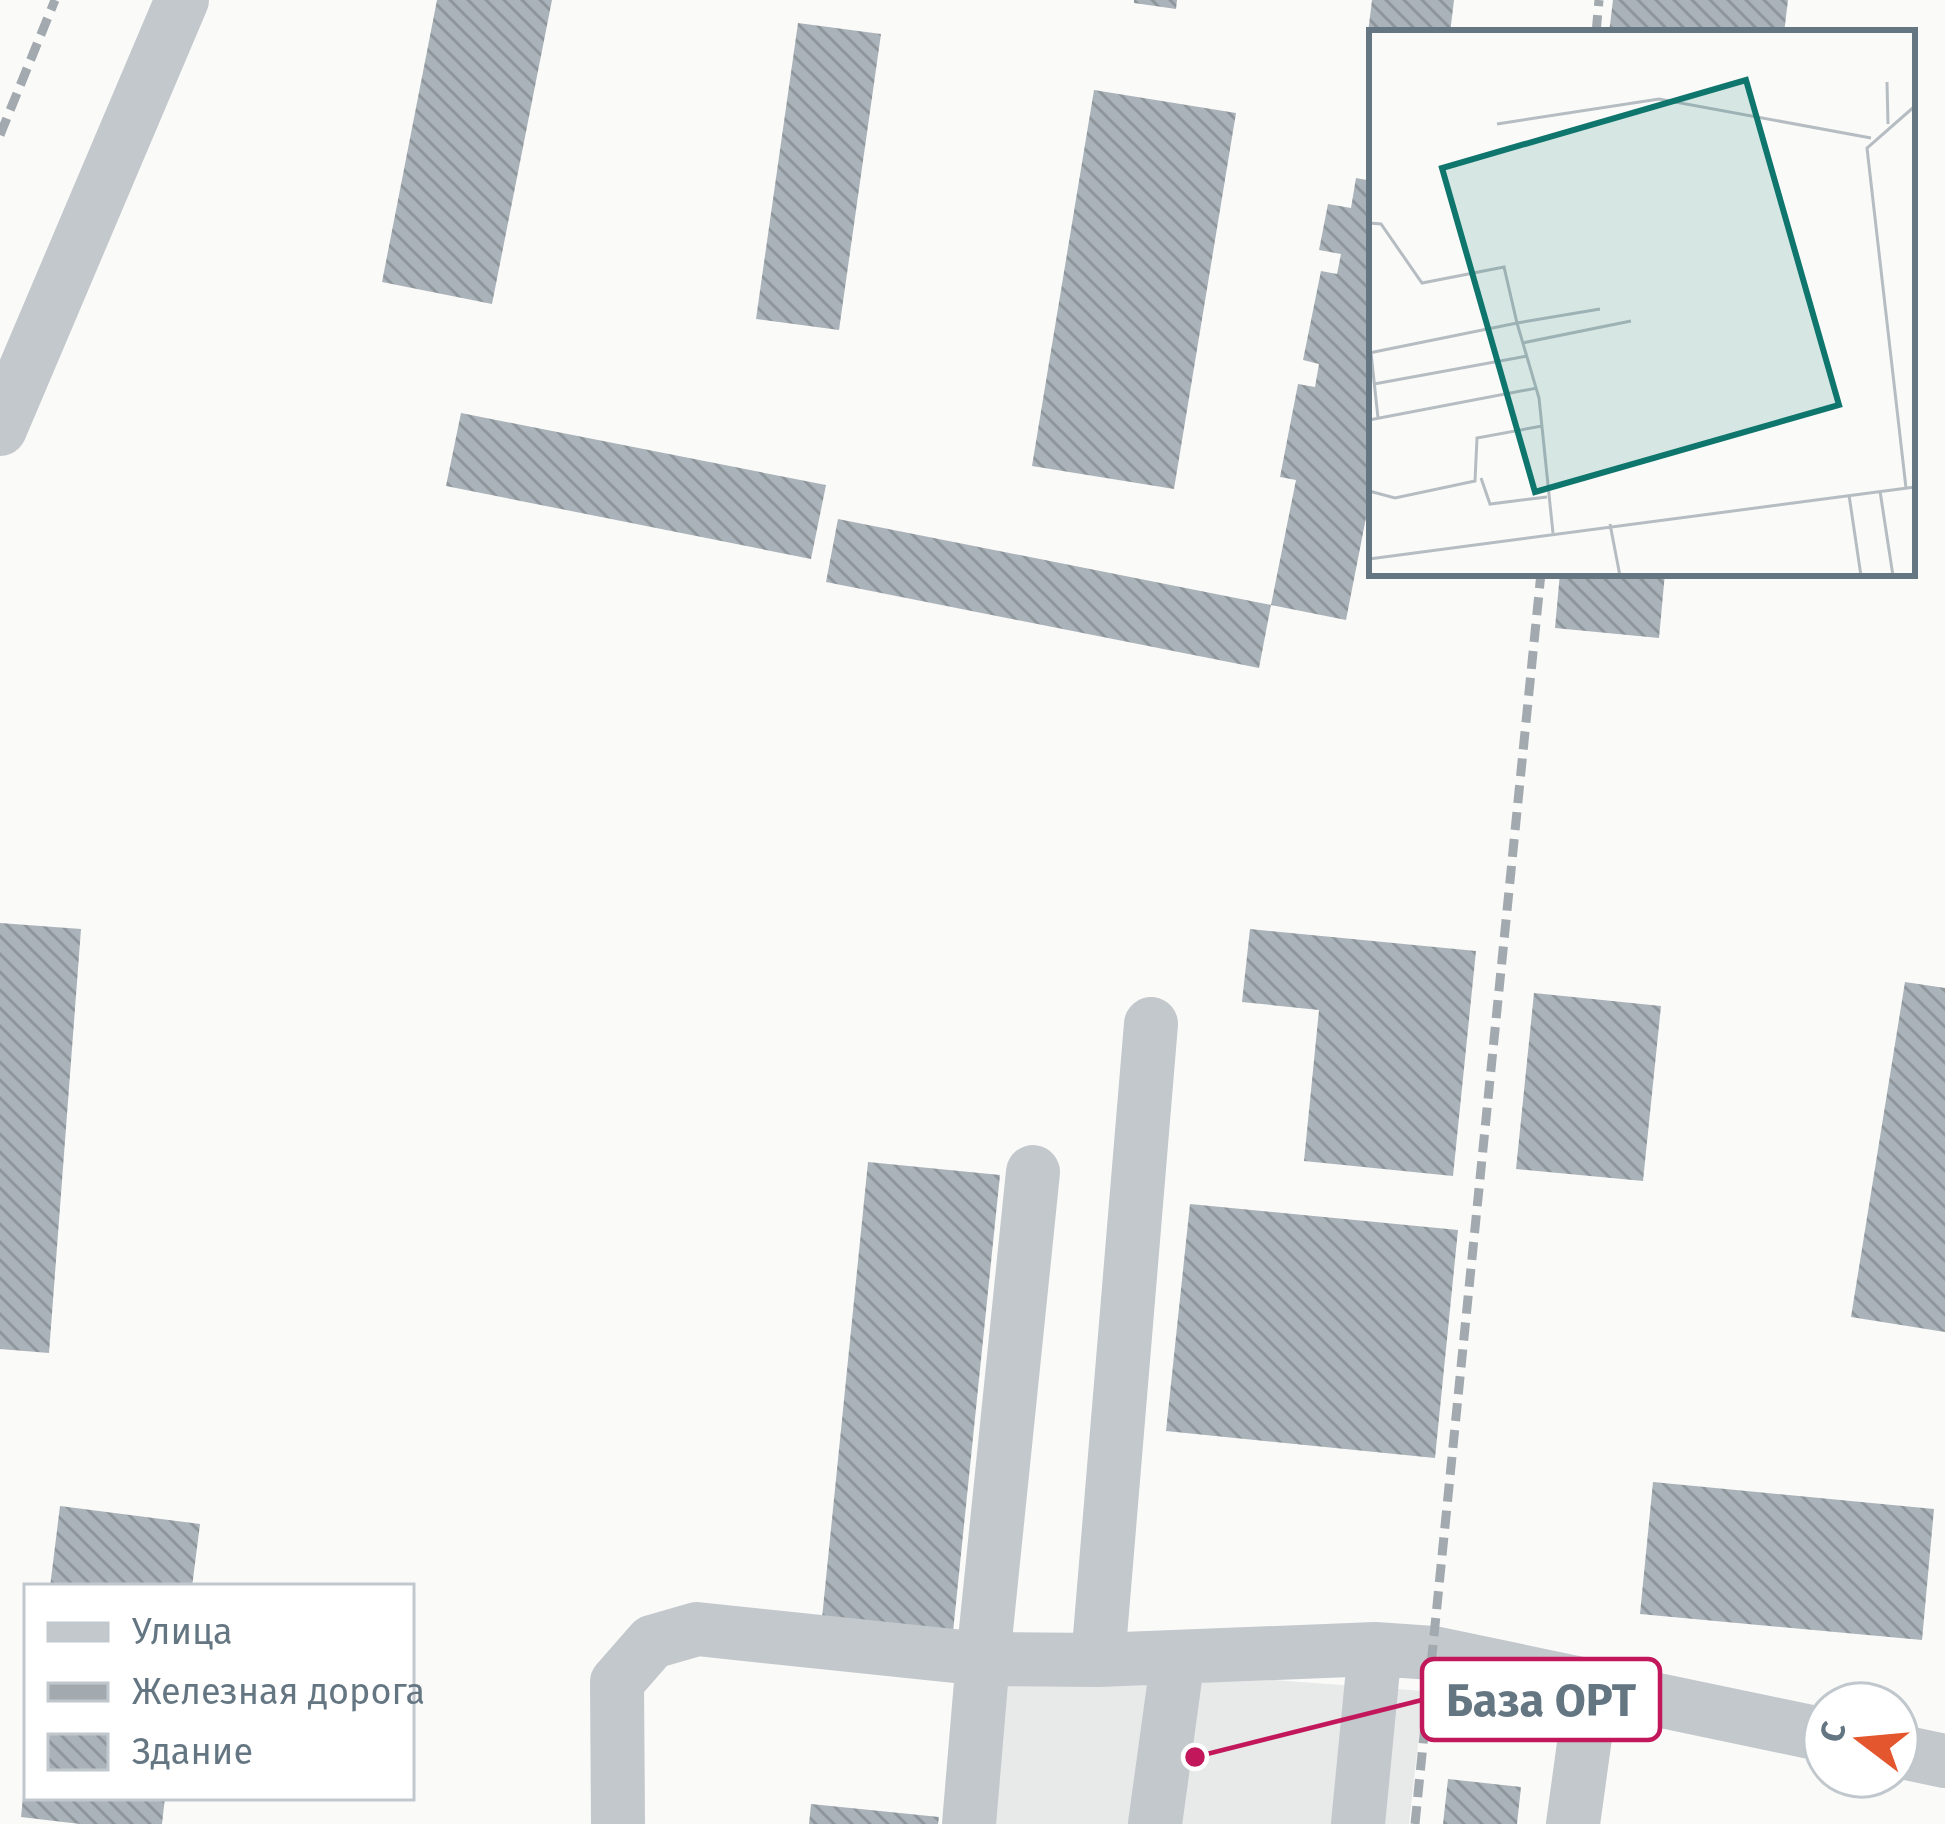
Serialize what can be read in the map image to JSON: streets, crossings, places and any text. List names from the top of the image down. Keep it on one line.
{"places":["База ОРТ"],"legend":["Улица","Железная дорога","Здание"],"north":"left"}
